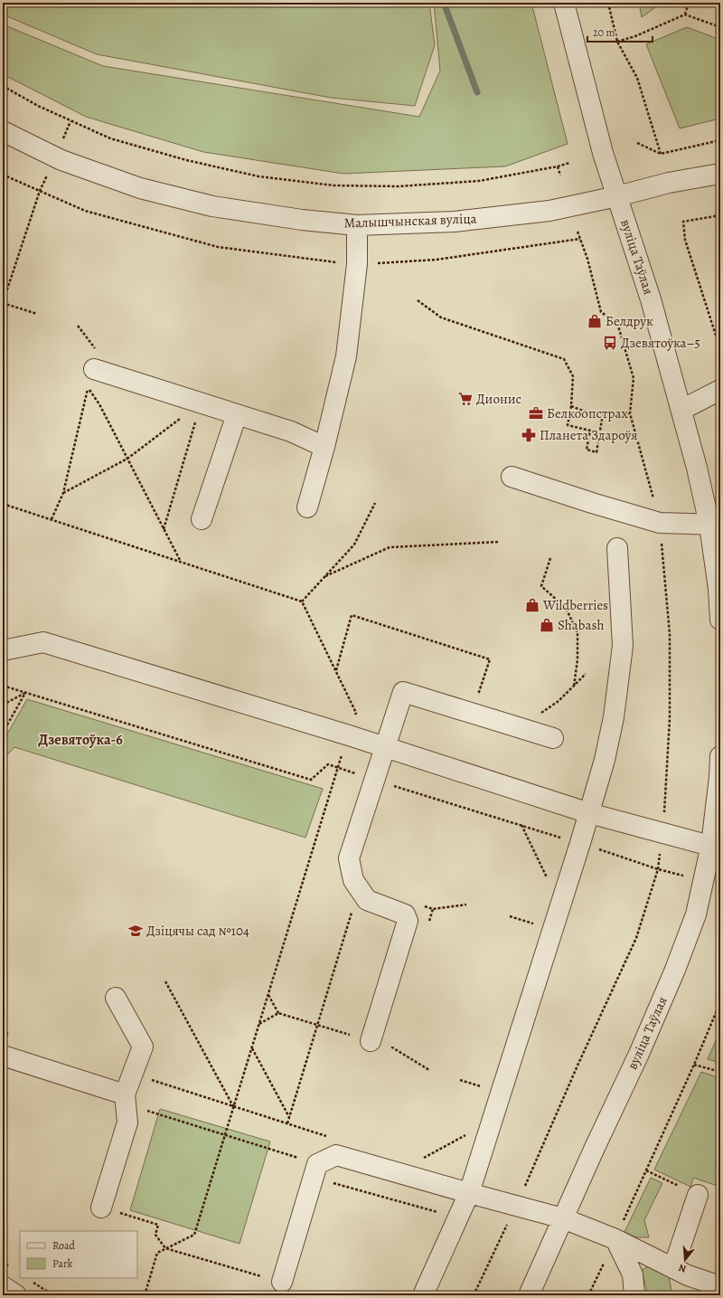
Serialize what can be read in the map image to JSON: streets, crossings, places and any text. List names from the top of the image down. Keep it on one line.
{"streets":{"street":["Малышчынская вуліца","вуліца Таўлая"]},"crossings":[["Малышчынская вуліца","вуліца Таўлая"]],"districts":["Дзевятоўка-6"],"places":{"shop":["Белдрук","Wildberries","Shabash"],"bus stop":["Дзевятоўка–5"],"supermarket":["Дионис"],"office":["Белкоопстрах"],"pharmacy":["Планета Здароўя"],"school or university":["Дзіцячы сад №104"]},"legend":["Road","Park"],"scale_bar":"20 m","north":"bottom"}
